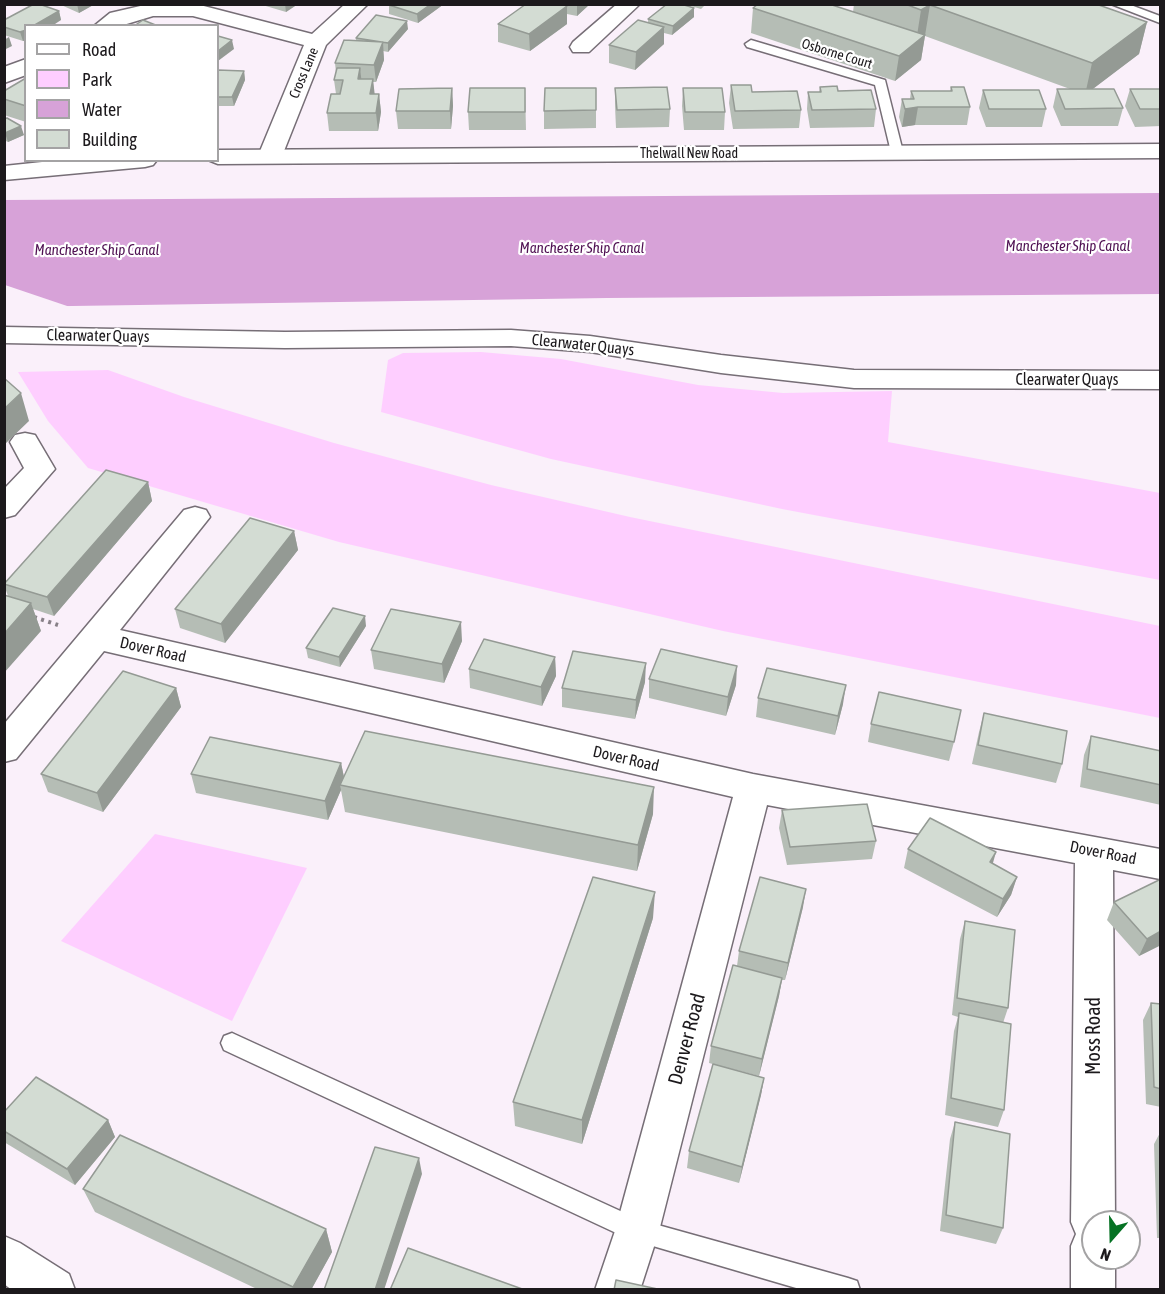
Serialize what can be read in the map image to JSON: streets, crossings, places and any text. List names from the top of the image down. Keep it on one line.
{"streets":{"street":["Cross Lane","Thelwall New Road","Clearwater Quays","Dover Road","Moss Road","Denver Road"],"lane":["Osborne Court"]},"crossings":[["Osborne Court","Thelwall New Road"],["Cross Lane","Thelwall New Road"],["Dover Road","Moss Road"],["Dover Road","Denver Road"]],"water":["Manchester Ship Canal"],"legend":["Road","Park","Water","Building"],"north":"bottom"}
